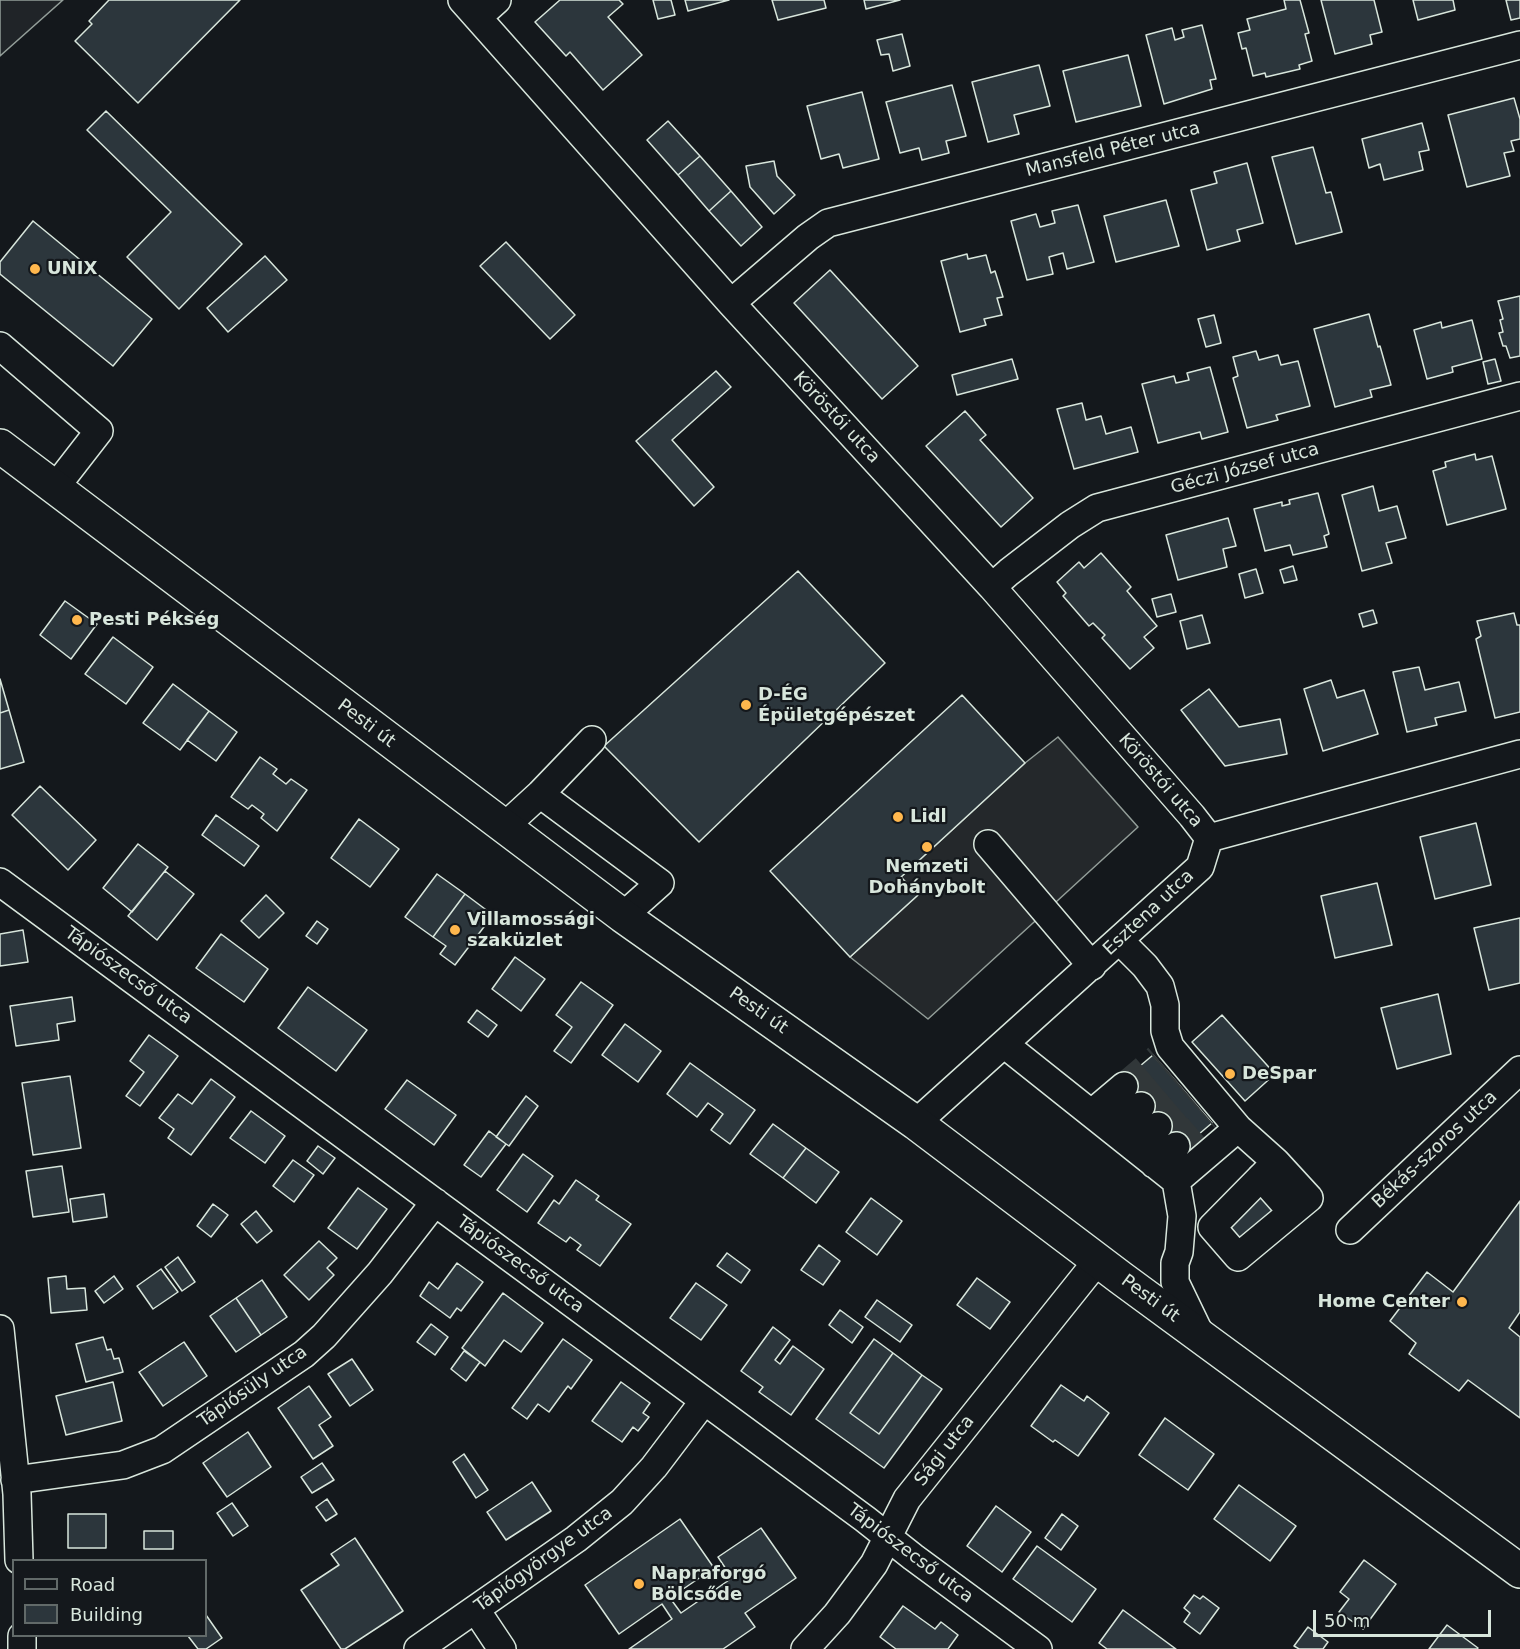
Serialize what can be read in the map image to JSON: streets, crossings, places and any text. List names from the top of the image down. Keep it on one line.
{"streets":{"main road":["Pesti út"],"street":["Mansfeld Péter utca","Köröstói utca","Géczi József utca","Esztena utca","Tápiószecső utca","Békás-szoros utca","Tápiósüly utca","Sági utca","Tápiógyörgye utca"]},"crossings":[["Mansfeld Péter utca","Köröstói utca"],["Köröstói utca","Géczi József utca"],["Köröstói utca","Esztena utca"],["Pesti út","Esztena utca"],["Pesti út","Sági utca"],["Tápiószecső utca","Tápiósüly utca"],["Tápiószecső utca","Sági utca"],["Tápiószecső utca","Tápiógyörgye utca"]],"places":["UNIX","Pesti Pékség","D-ÉG Épületgépészet","Lidl","Nemzeti Dohánybolt","Villamossági szaküzlet","DeSpar","Home Center","Napraforgó Bölcsőde"],"legend":["Road","Building"],"scale_bar":"50 m"}
